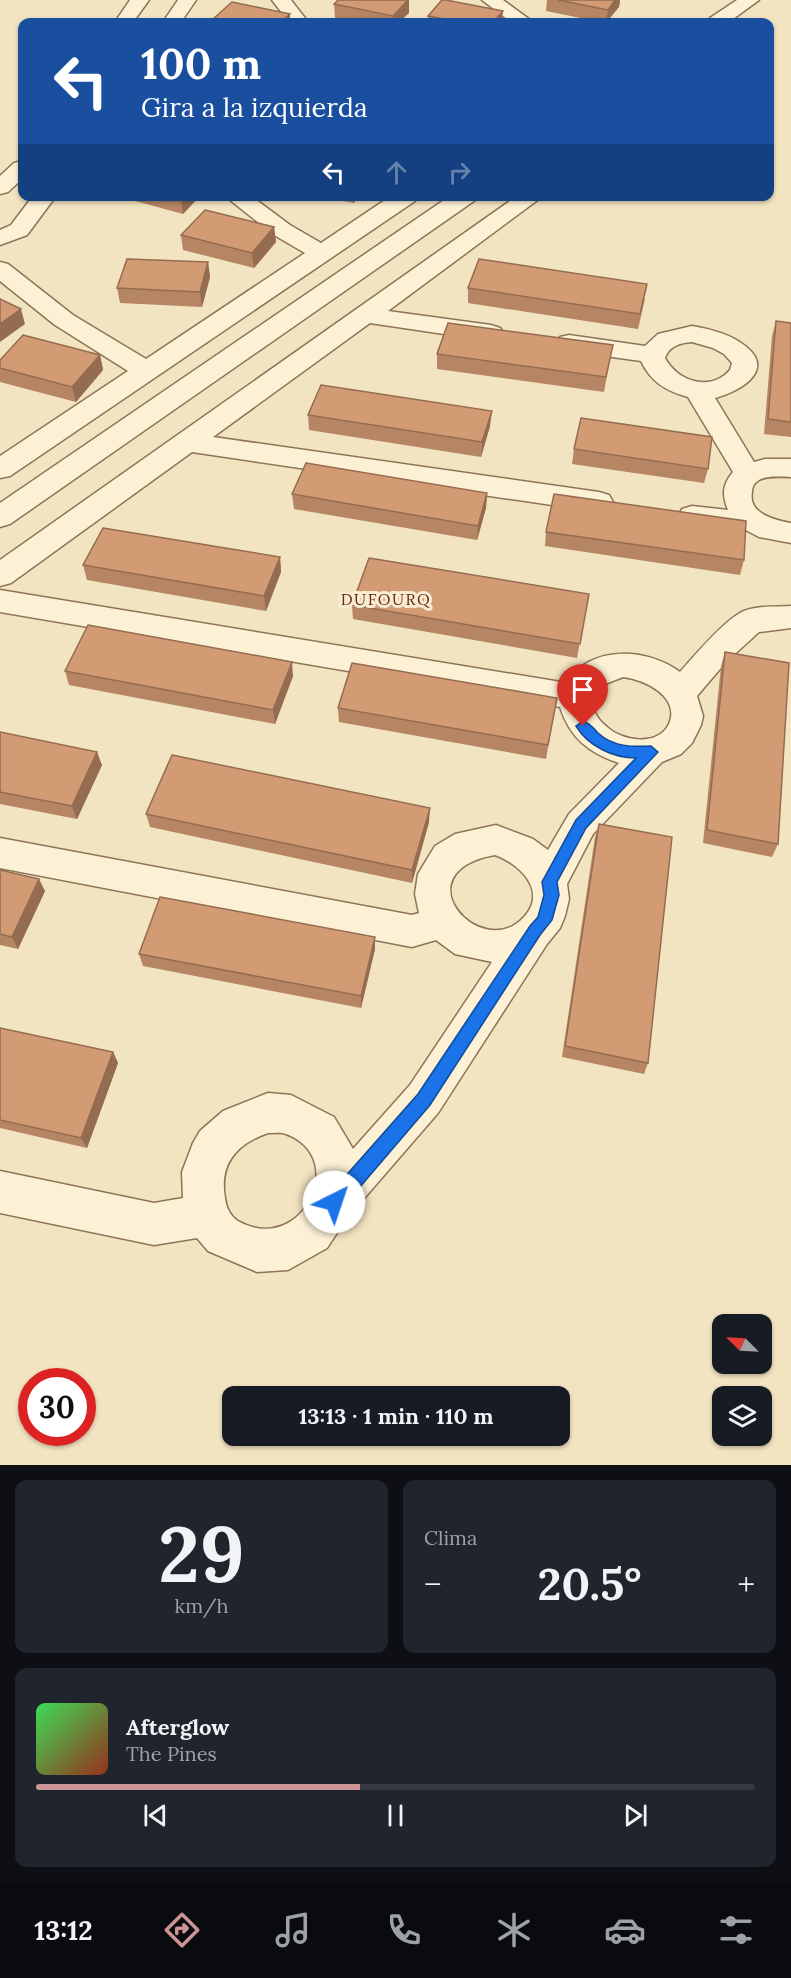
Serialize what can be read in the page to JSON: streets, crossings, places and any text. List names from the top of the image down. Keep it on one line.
{"districts":["DUFOURQ"],"north":"top left","page":{"turn":["100 m","Gira a la izquierda"],"limit":"30","trip":"13:13 · 1 min · 110 m","tile":[["29","km/h"],"Clima"],"heat":["−","20.5°","+"],"song":["Afterglow","The Pines"],"tabs":"13:12"}}
